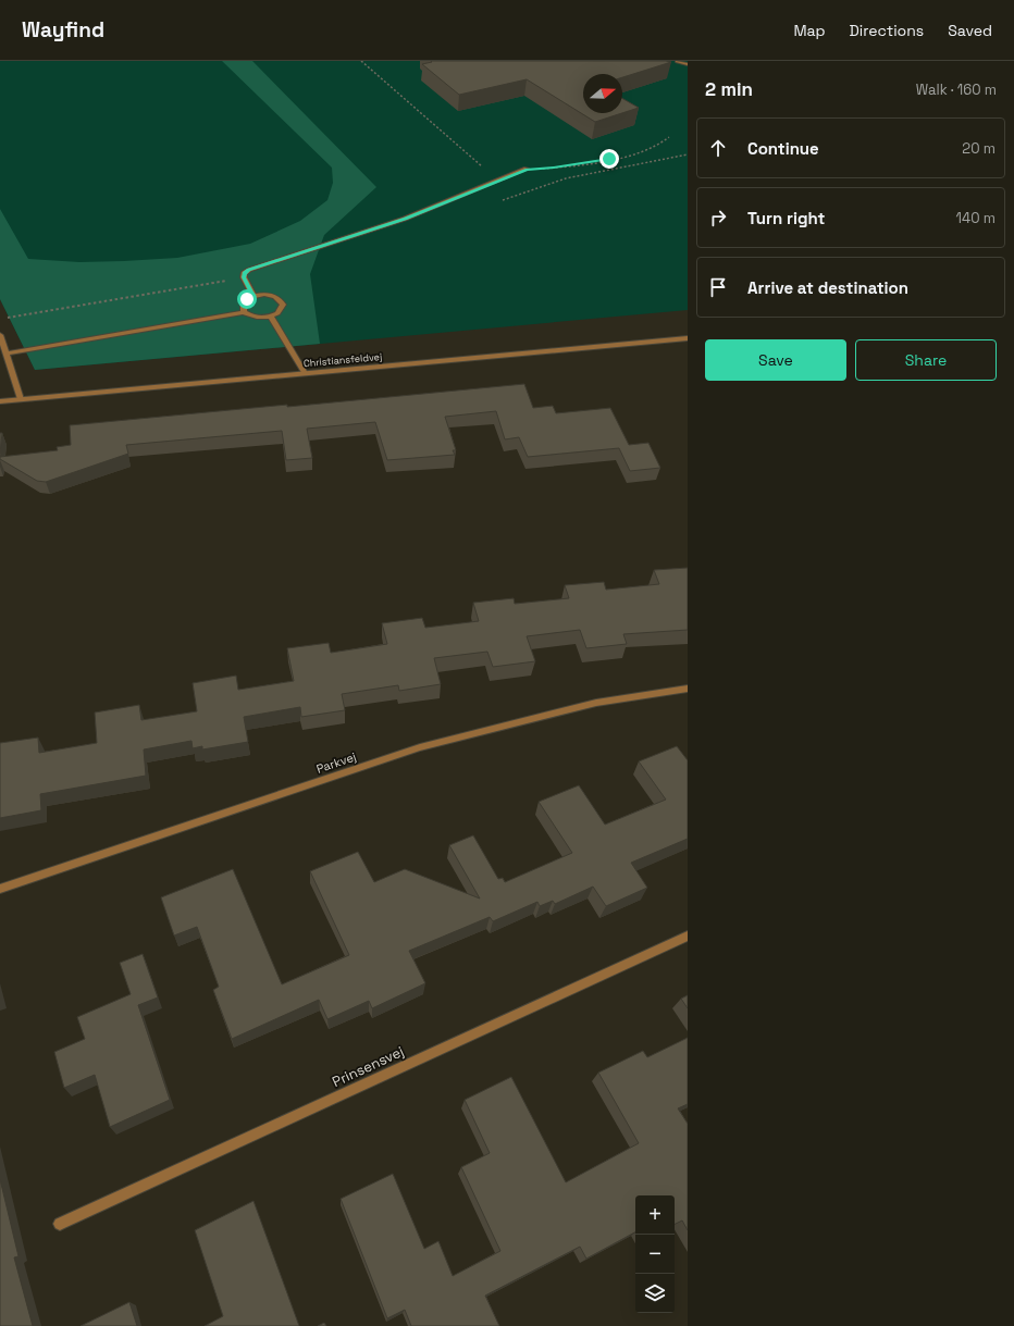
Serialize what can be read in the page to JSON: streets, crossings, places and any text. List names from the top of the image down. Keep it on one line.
{"streets":{"street":["Christiansfeldvej","Parkvej","Prinsensvej"]},"north":"right","page":{"header":"Wayfind","nav":["Map","Directions","Saved"],"heading":["2 min","Walk · 160 m"],"list":[["Continue","20 m"],["Turn right","140 m"],"Arrive at destination"],"buttons":["Save","Share"],"map_buttons":["+","−"]}}
